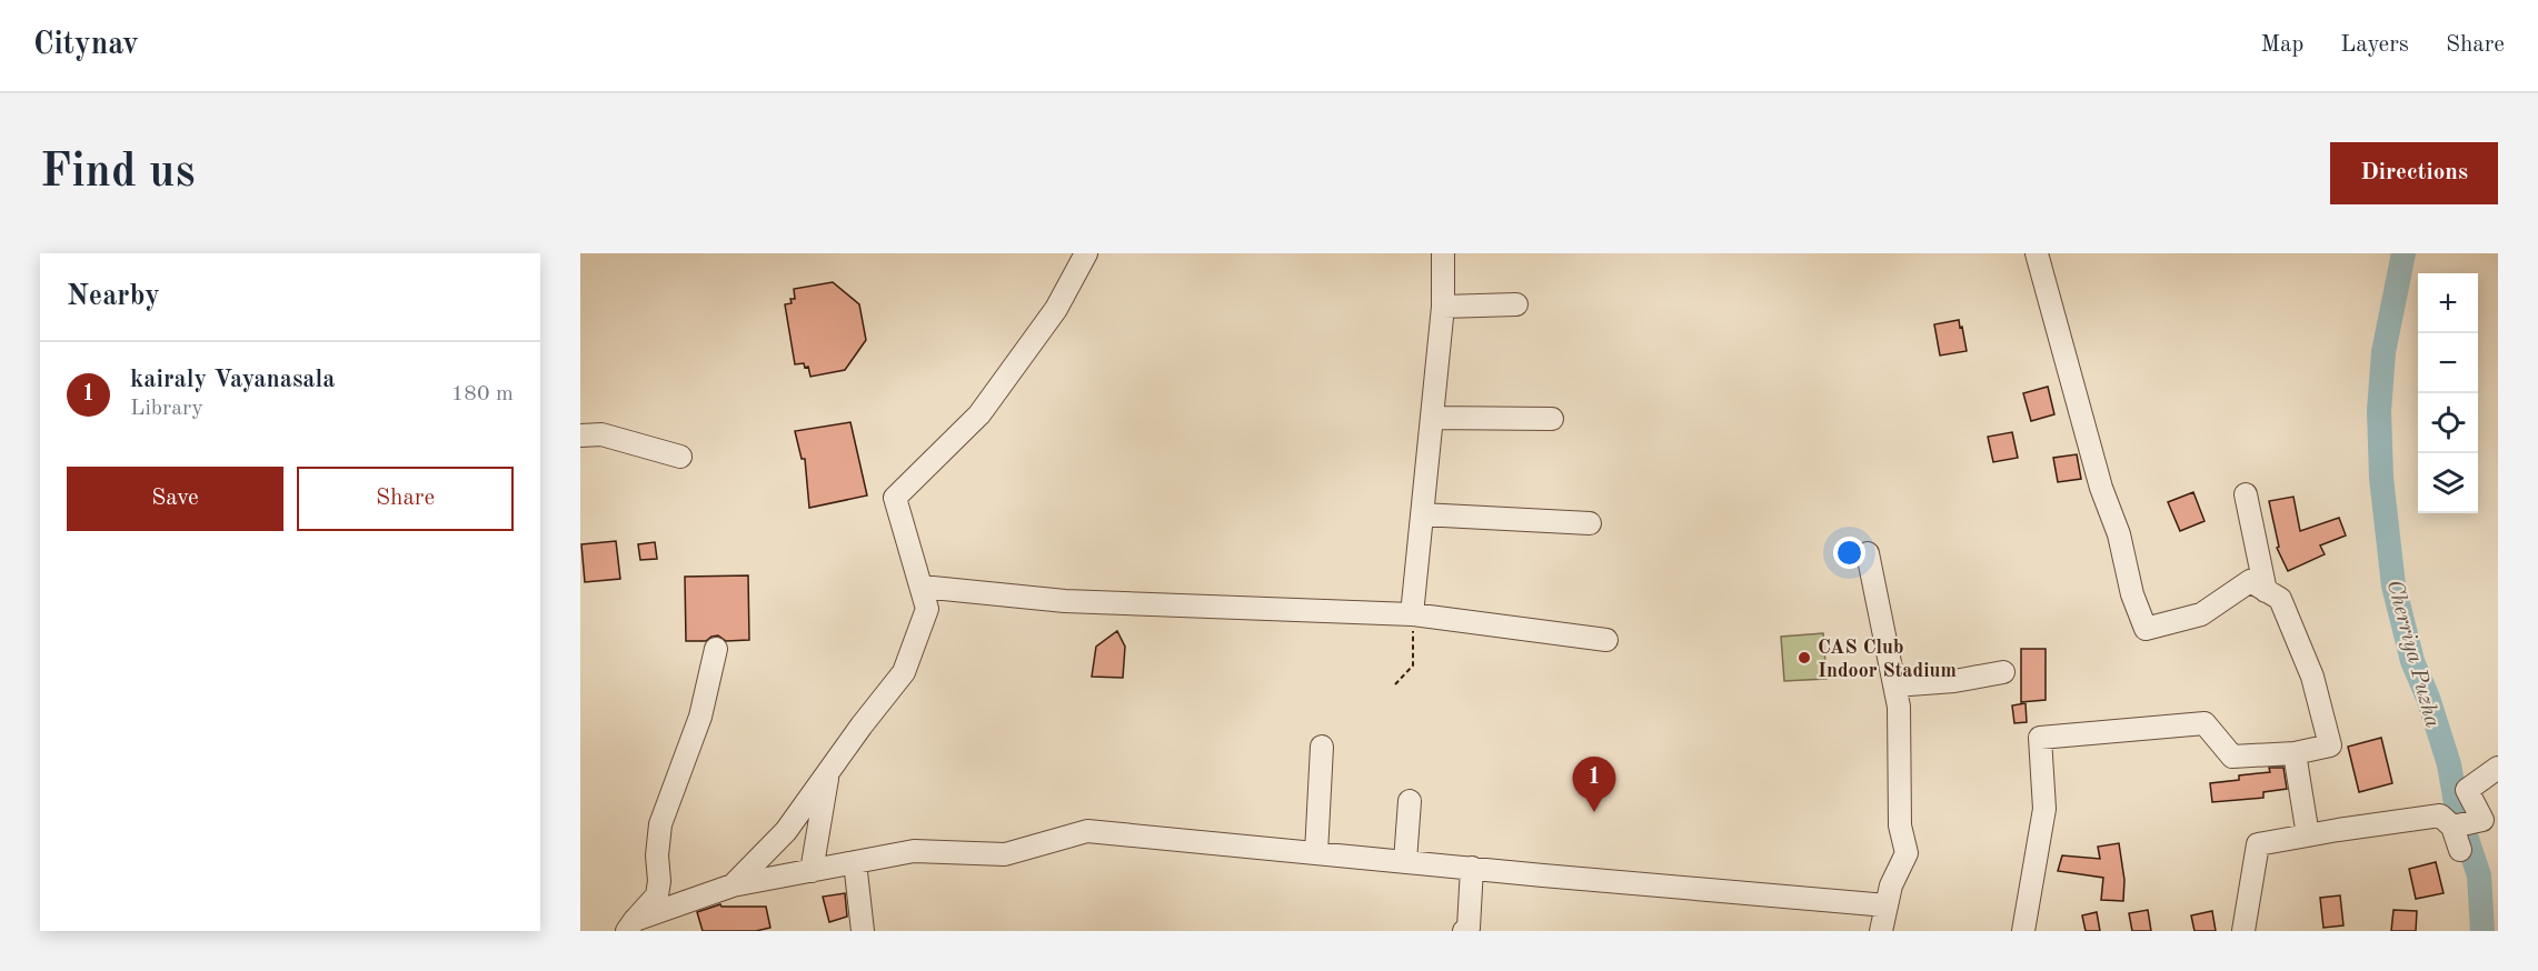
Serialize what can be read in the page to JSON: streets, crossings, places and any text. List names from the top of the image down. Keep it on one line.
{"water":["Cherriya Puzha"],"places":["CAS Club Indoor Stadium"],"page":{"header":"Citynav","nav":["Map","Layers","Share"],"buttons":["Directions",["Save","Share"]],"title":"Find us","heading":"Nearby","map_buttons":["+","−"],"list":[{"mark":"1","name":"kairaly Vayanasala","note":"Library","value":"180 m"}],"pins":"1"}}
